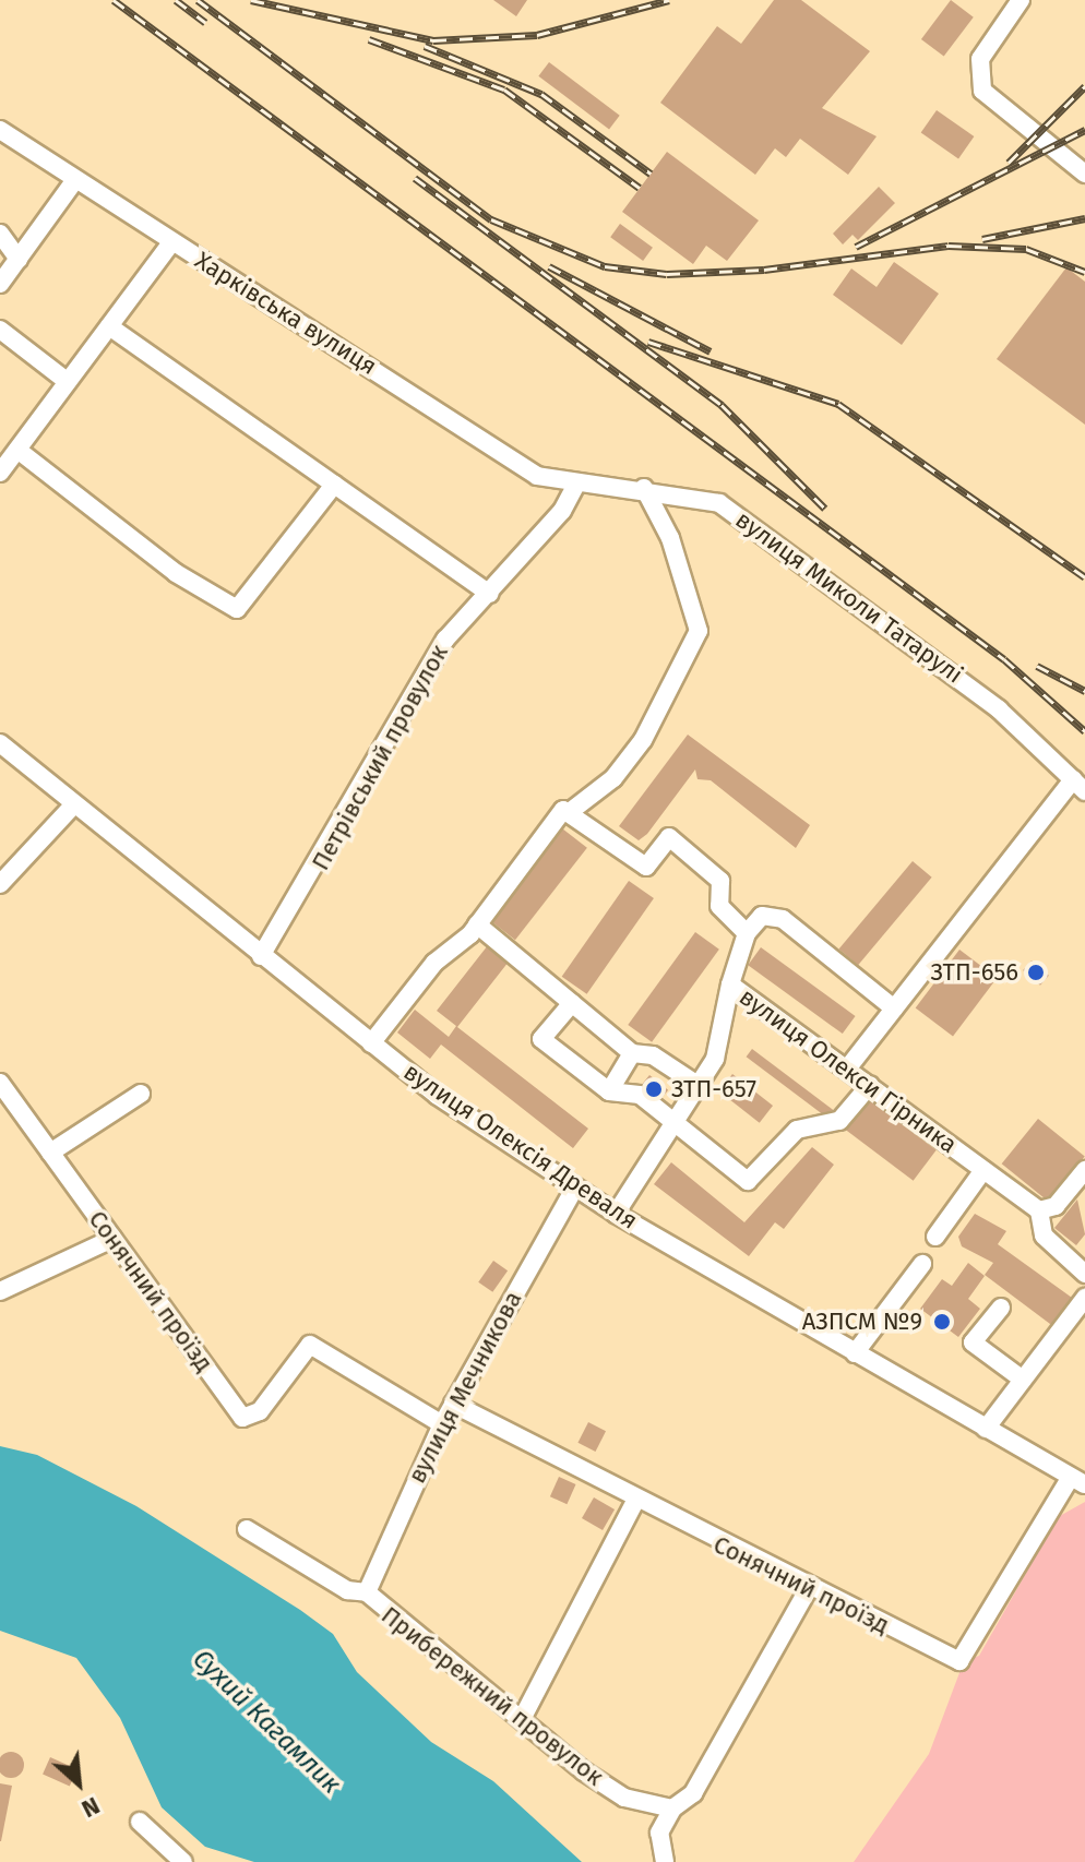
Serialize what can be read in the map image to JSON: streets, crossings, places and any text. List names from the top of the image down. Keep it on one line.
{"streets":{"street":["Харківська вулиця","вулиця Миколи Татарулі","Петрівський провулок","вулиця Олекси Гірника","вулиця Олексія Древаля","Сонячний проїзд","вулиця Мечникова","Прибережний провулок"]},"crossings":[["Харківська вулиця","вулиця Миколи Татарулі"],["Харківська вулиця","Петрівський провулок"],["вулиця Миколи Татарулі","Петрівський провулок"],["Петрівський провулок","вулиця Олексія Древаля"],["вулиця Олекси Гірника","вулиця Олексія Древаля"],["вулиця Олексія Древаля","Сонячний проїзд"],["вулиця Олексія Древаля","вулиця Мечникова"],["Сонячний проїзд","вулиця Мечникова"],["вулиця Мечникова","Прибережний провулок"]],"water":["Сухий Кагамлик"],"places":["ЗТП-656","ЗТП-657","АЗПСМ №9"],"north":"bottom right"}
